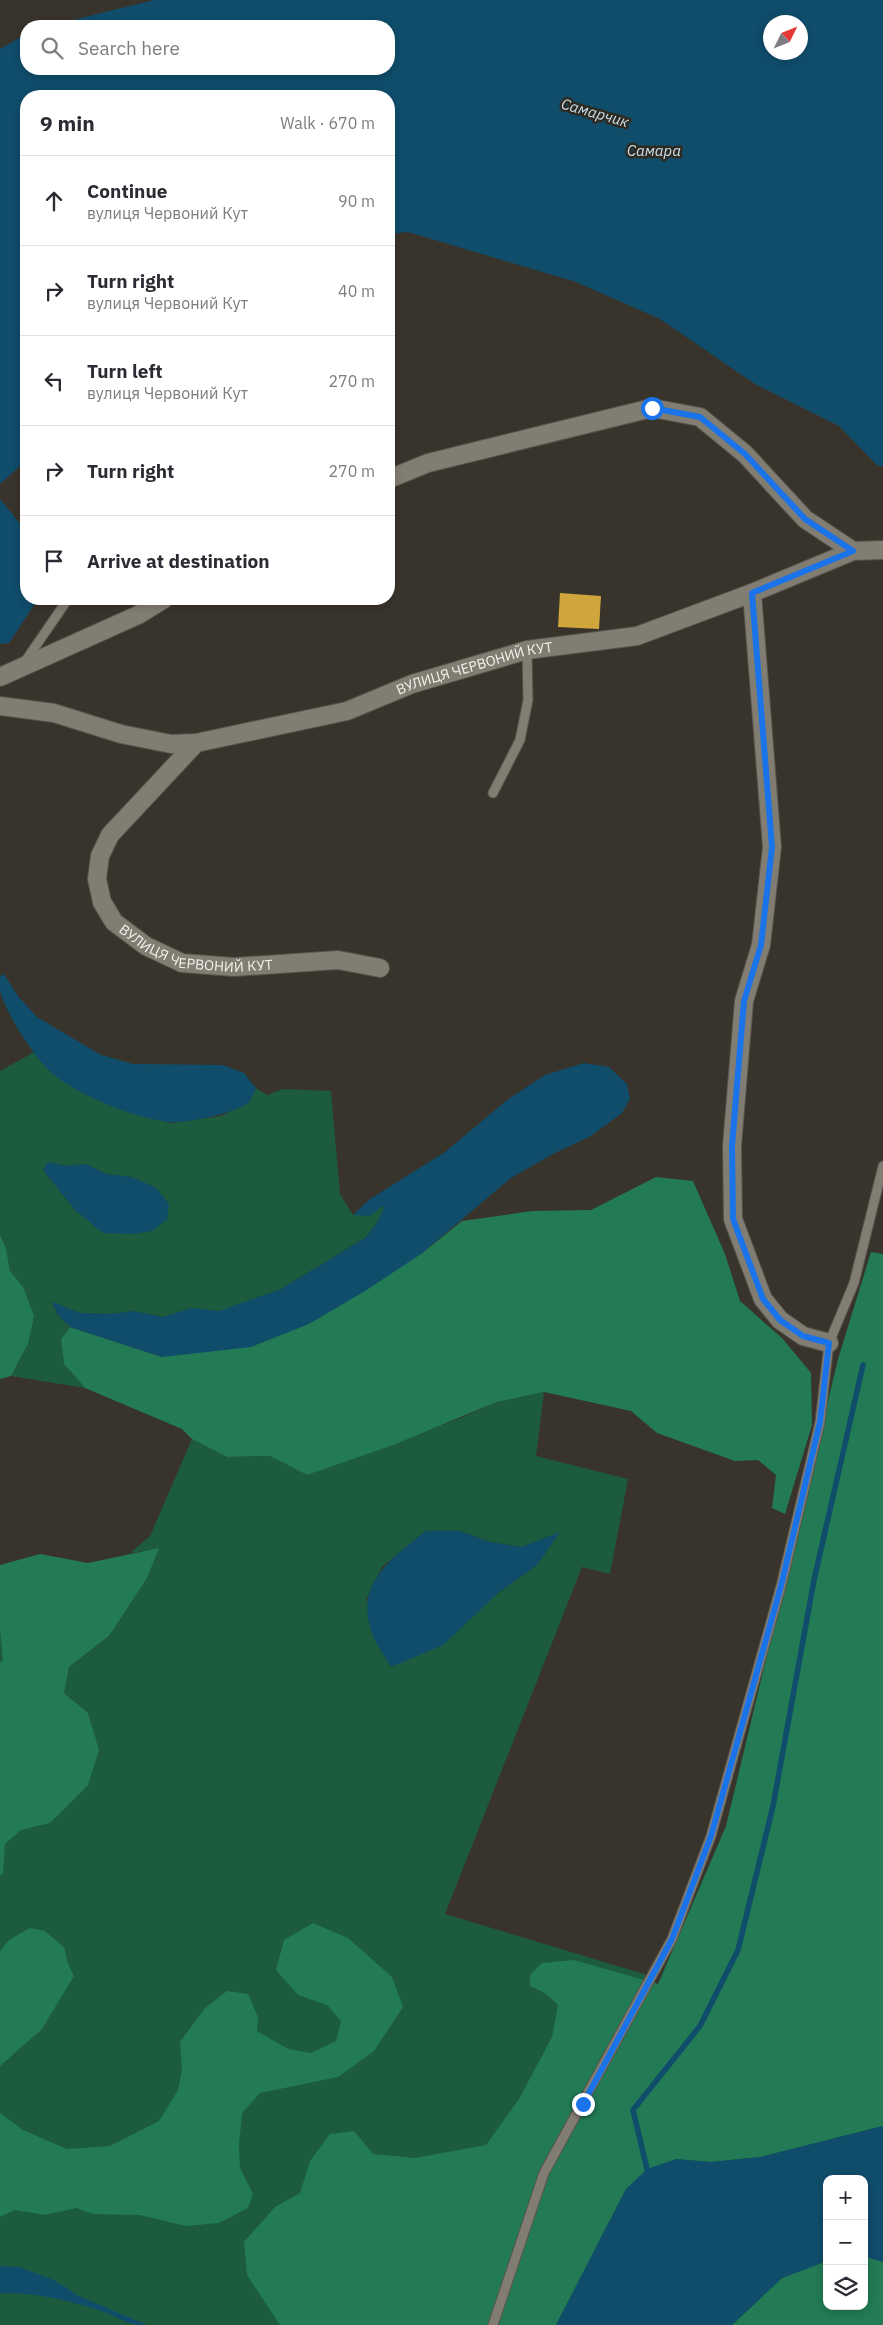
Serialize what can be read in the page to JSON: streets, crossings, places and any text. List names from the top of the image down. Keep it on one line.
{"streets":{"street":["ВУЛИЦЯ ЧЕРВОНИЙ КУТ"]},"water":["Самарчик","Самара"],"north":"top right","page":{"search":"Search here","heading":["9 min","Walk · 670 m"],"list":[["Continue","вулиця Червоний Кут","90 m"],["Turn right","вулиця Червоний Кут","40 m"],["Turn left","вулиця Червоний Кут","270 m"],["Turn right","270 m"],"Arrive at destination"],"map_buttons":["+","−"]}}
